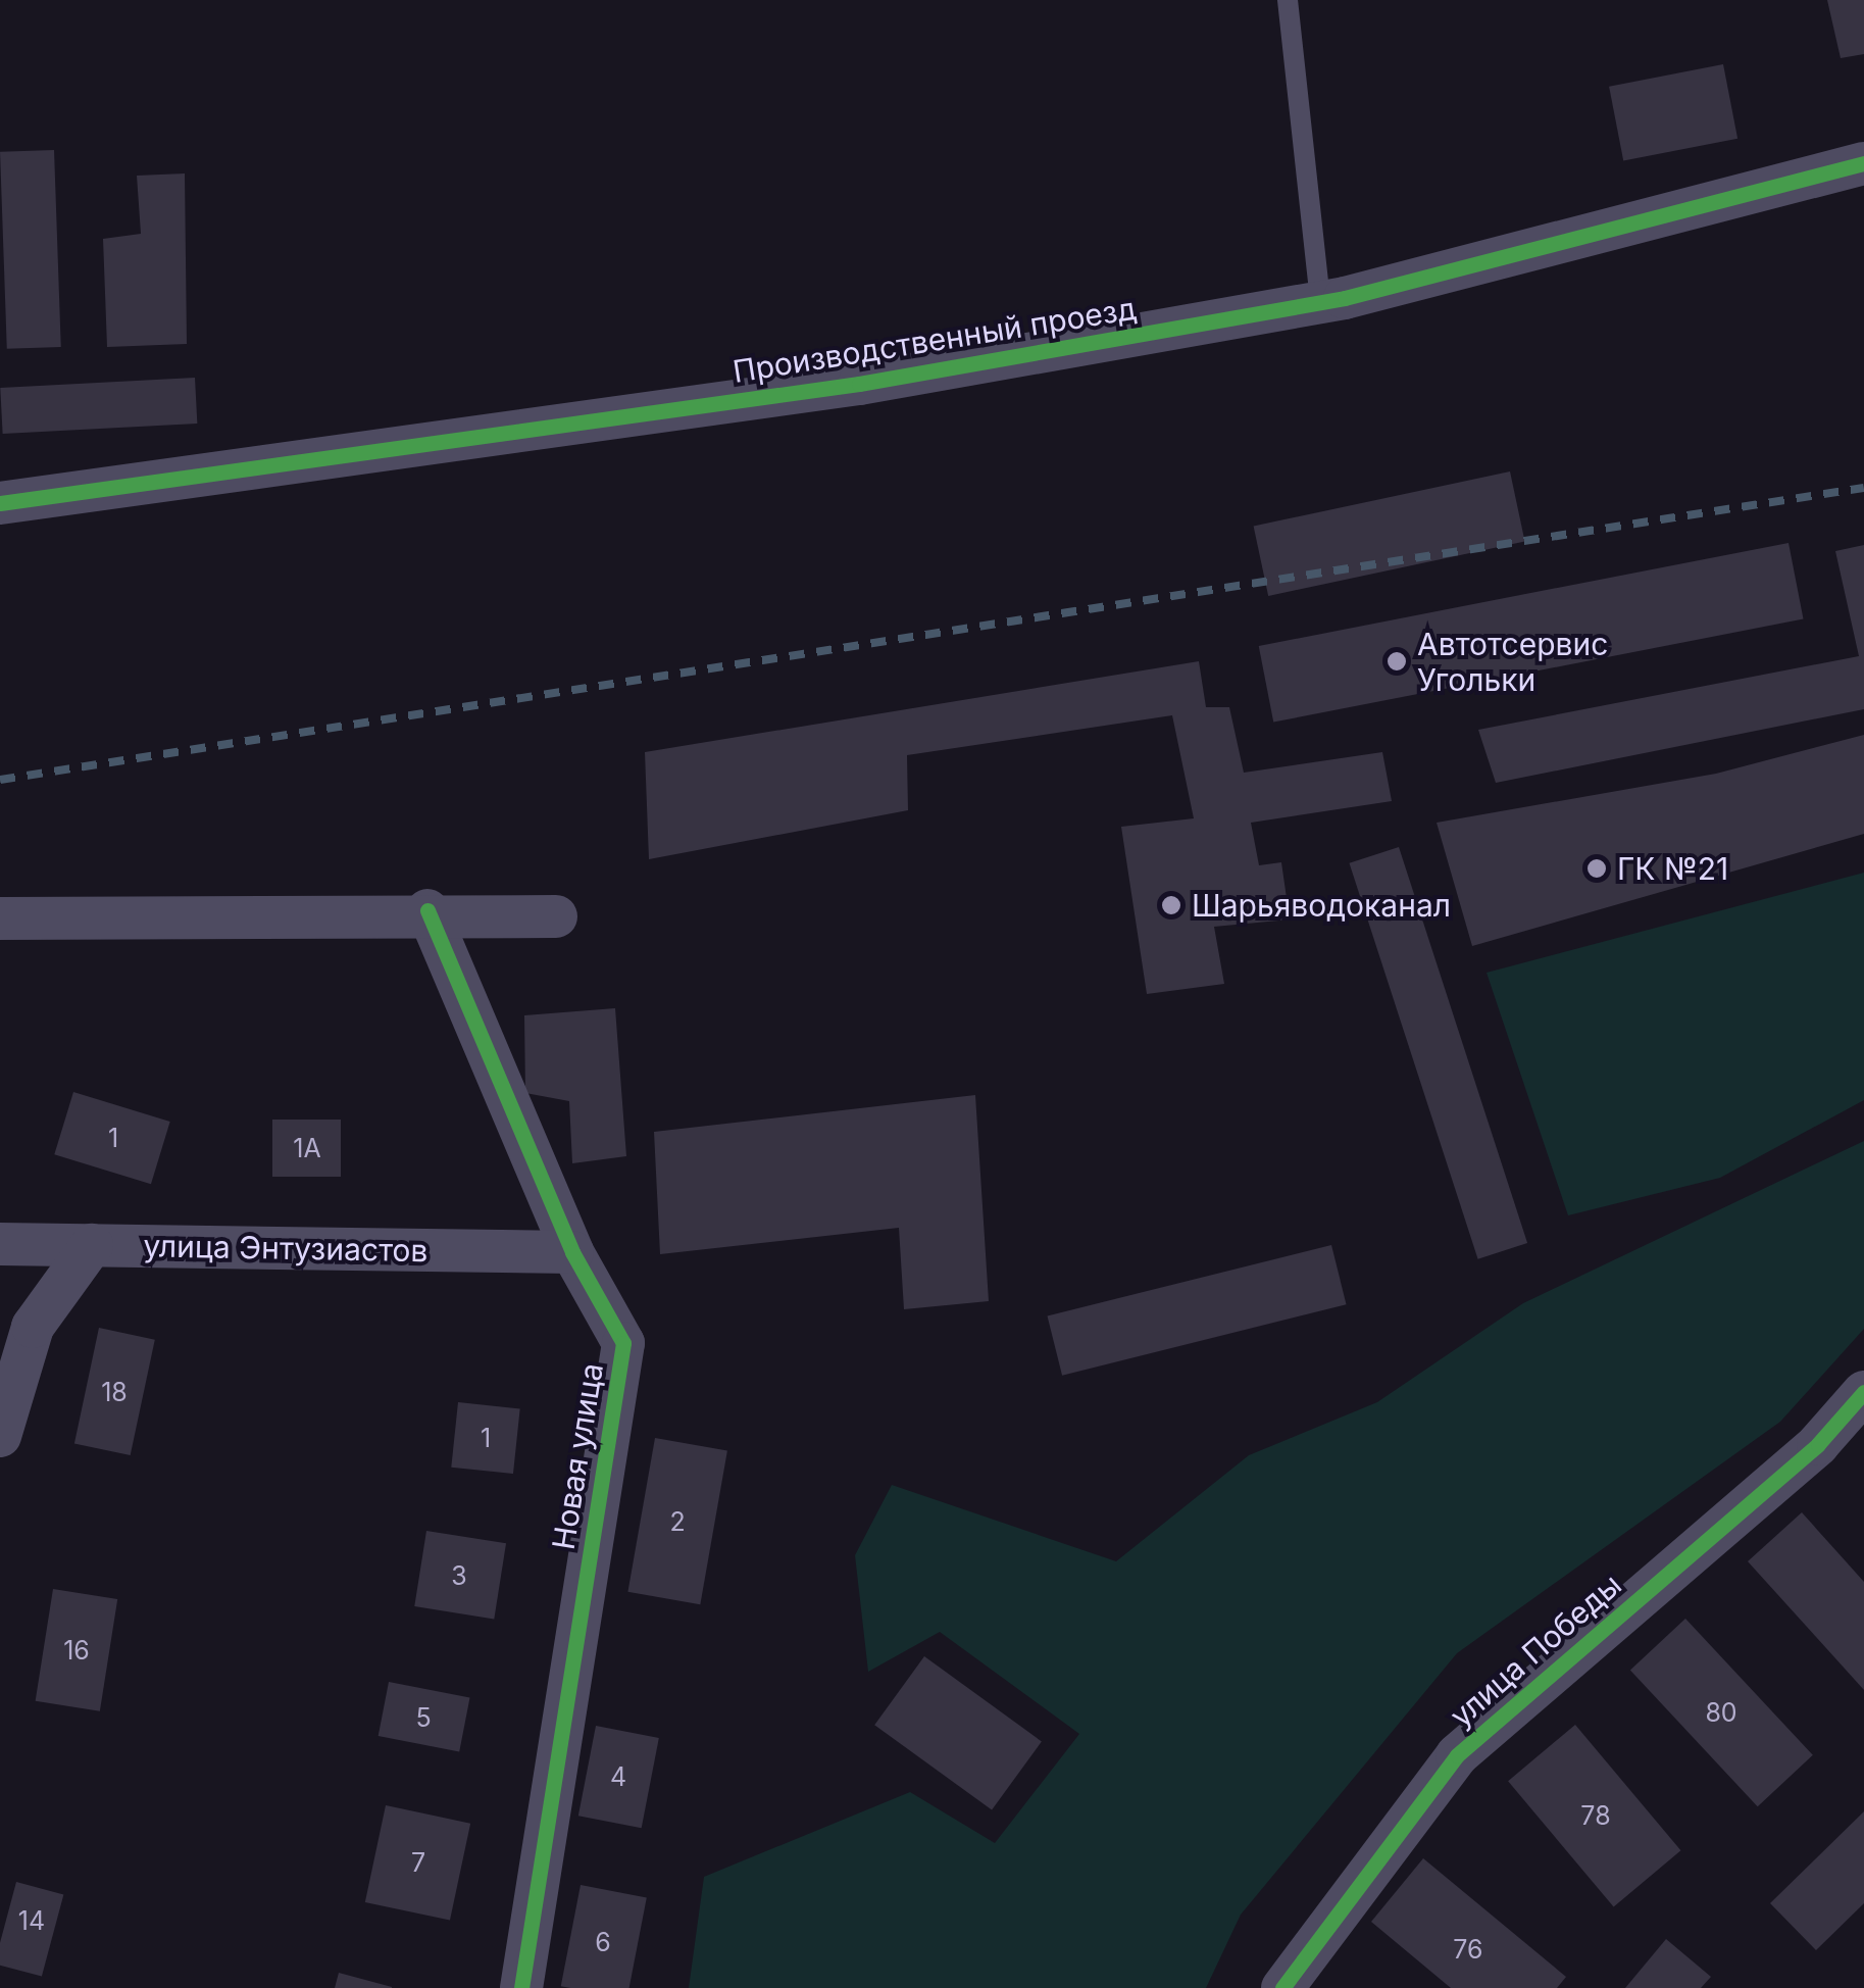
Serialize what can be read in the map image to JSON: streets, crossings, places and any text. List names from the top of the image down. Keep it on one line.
{"streets":{"street":["Производственный проезд","улица Энтузиастов","Новая улица","улица Победы"]},"crossings":[["улица Энтузиастов","Новая улица"]],"places":["Автотсервис Угольки","ГК №21","Шарьяводоканал"],"house_numbers":["1","1А","18","1","2","3","16","80","5","4","78","7","14","6","76"]}
